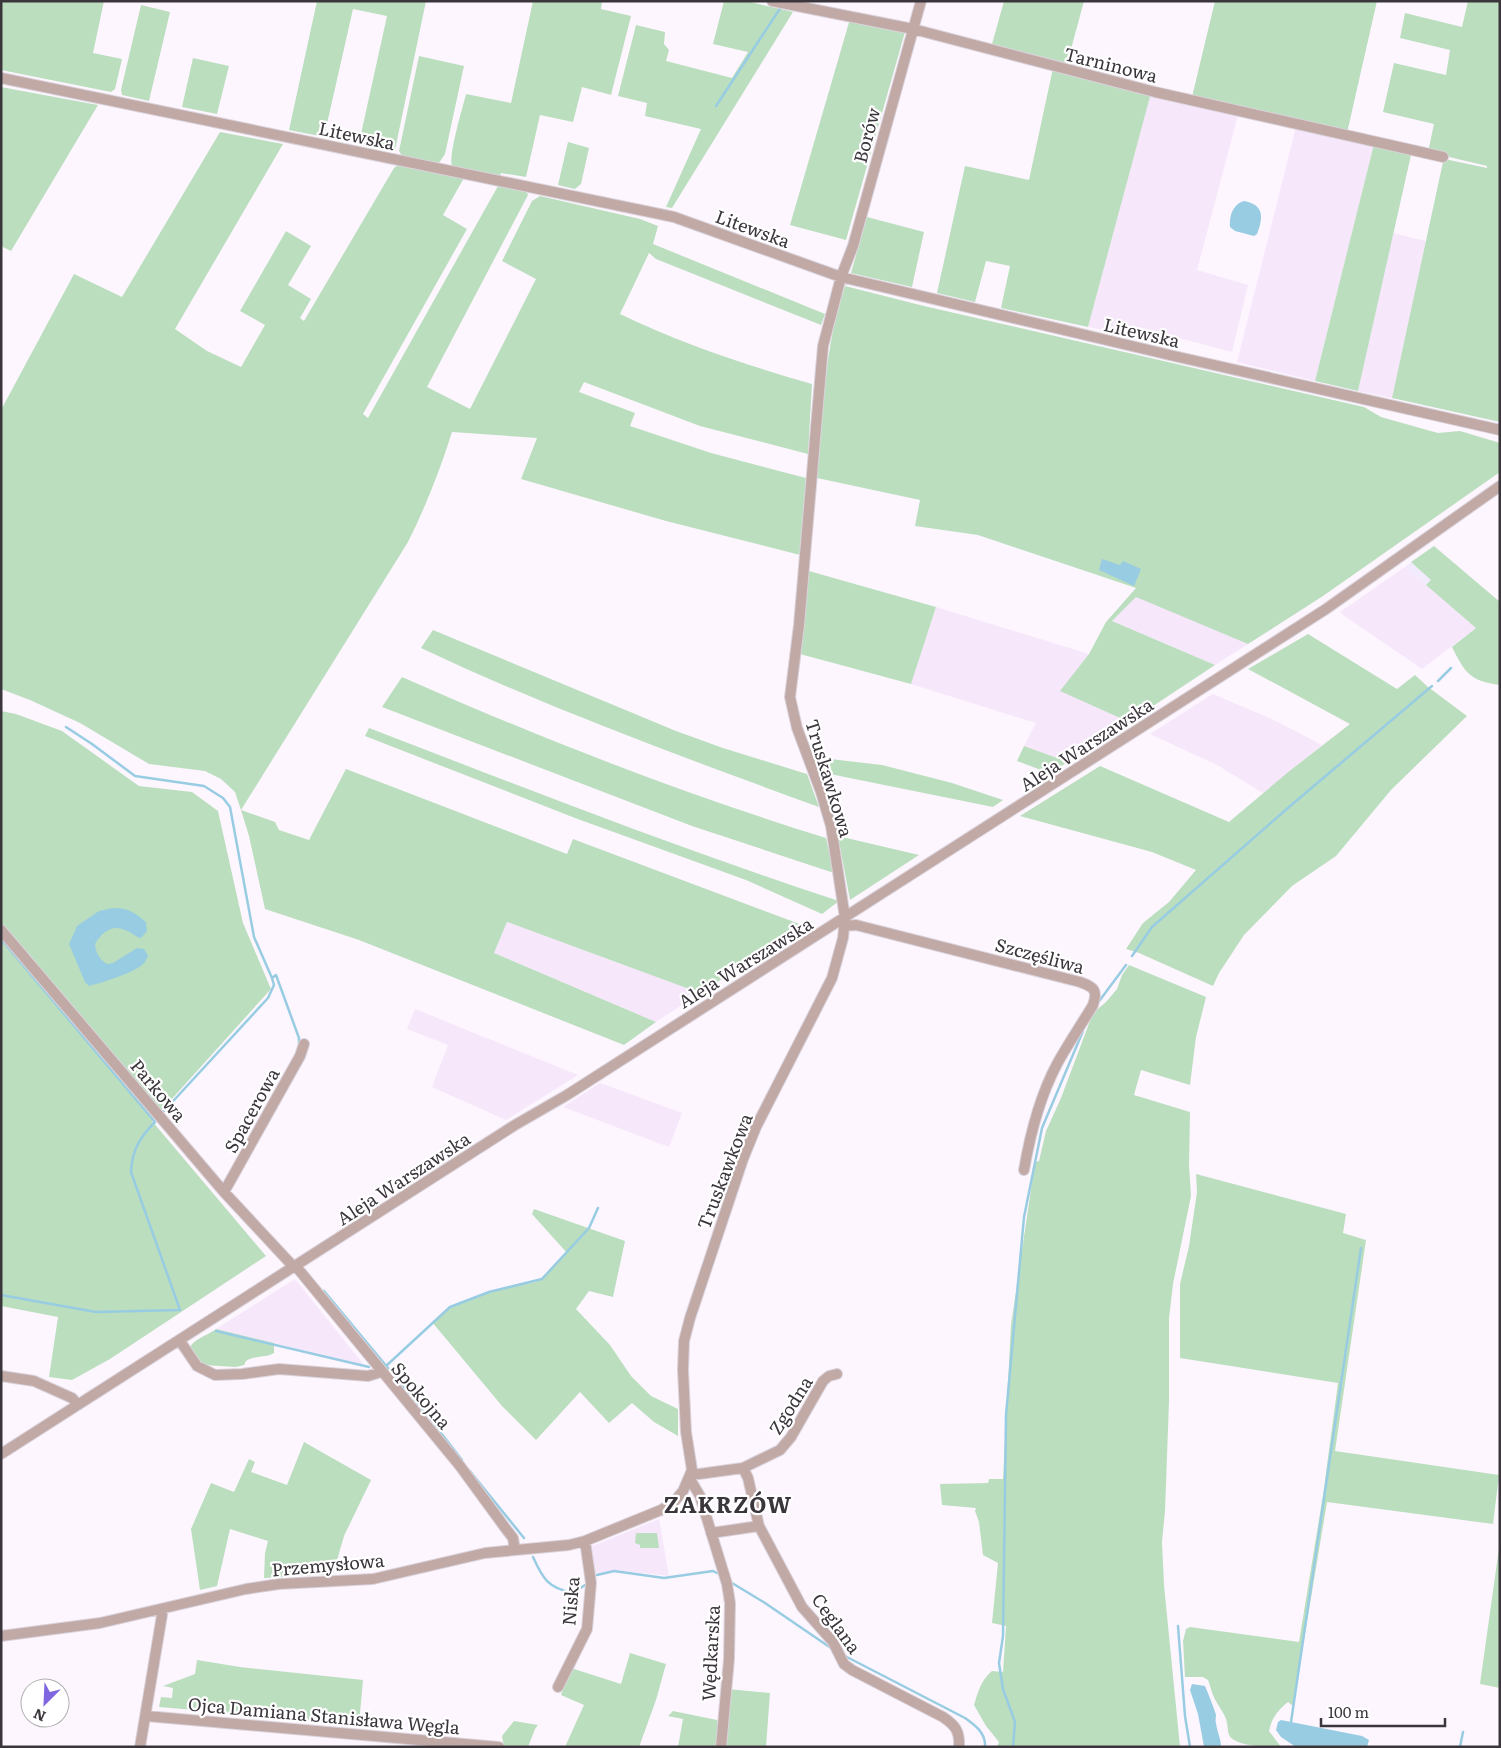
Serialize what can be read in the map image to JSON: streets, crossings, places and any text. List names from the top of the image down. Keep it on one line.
{"streets":{"street":["Tarninowa","Litewska","Borów","Aleja Warszawska","Truskawkowa","Szczęśliwa","Parkowa","Spacerowa","Spokojna","Zgodna","Przemysłowa","Niska","Ceglana","Wędkarska","Ojca Damiana Stanisława Węgla"]},"crossings":[["Tarninowa","Borów"],["Litewska","Borów"],["Litewska","Truskawkowa"],["Borów","Truskawkowa"],["Aleja Warszawska","Truskawkowa"],["Aleja Warszawska","Szczęśliwa"],["Aleja Warszawska","Parkowa"],["Aleja Warszawska","Spokojna"],["Truskawkowa","Szczęśliwa"],["Truskawkowa","Zgodna"],["Truskawkowa","Przemysłowa"],["Truskawkowa","Wędkarska"],["Parkowa","Spacerowa"],["Parkowa","Spokojna"],["Spokojna","Przemysłowa"],["Zgodna","Przemysłowa"],["Zgodna","Ceglana"],["Przemysłowa","Niska"]],"districts":["ZAKRZÓW"],"scale_bar":"100 m","north":"bottom left"}
